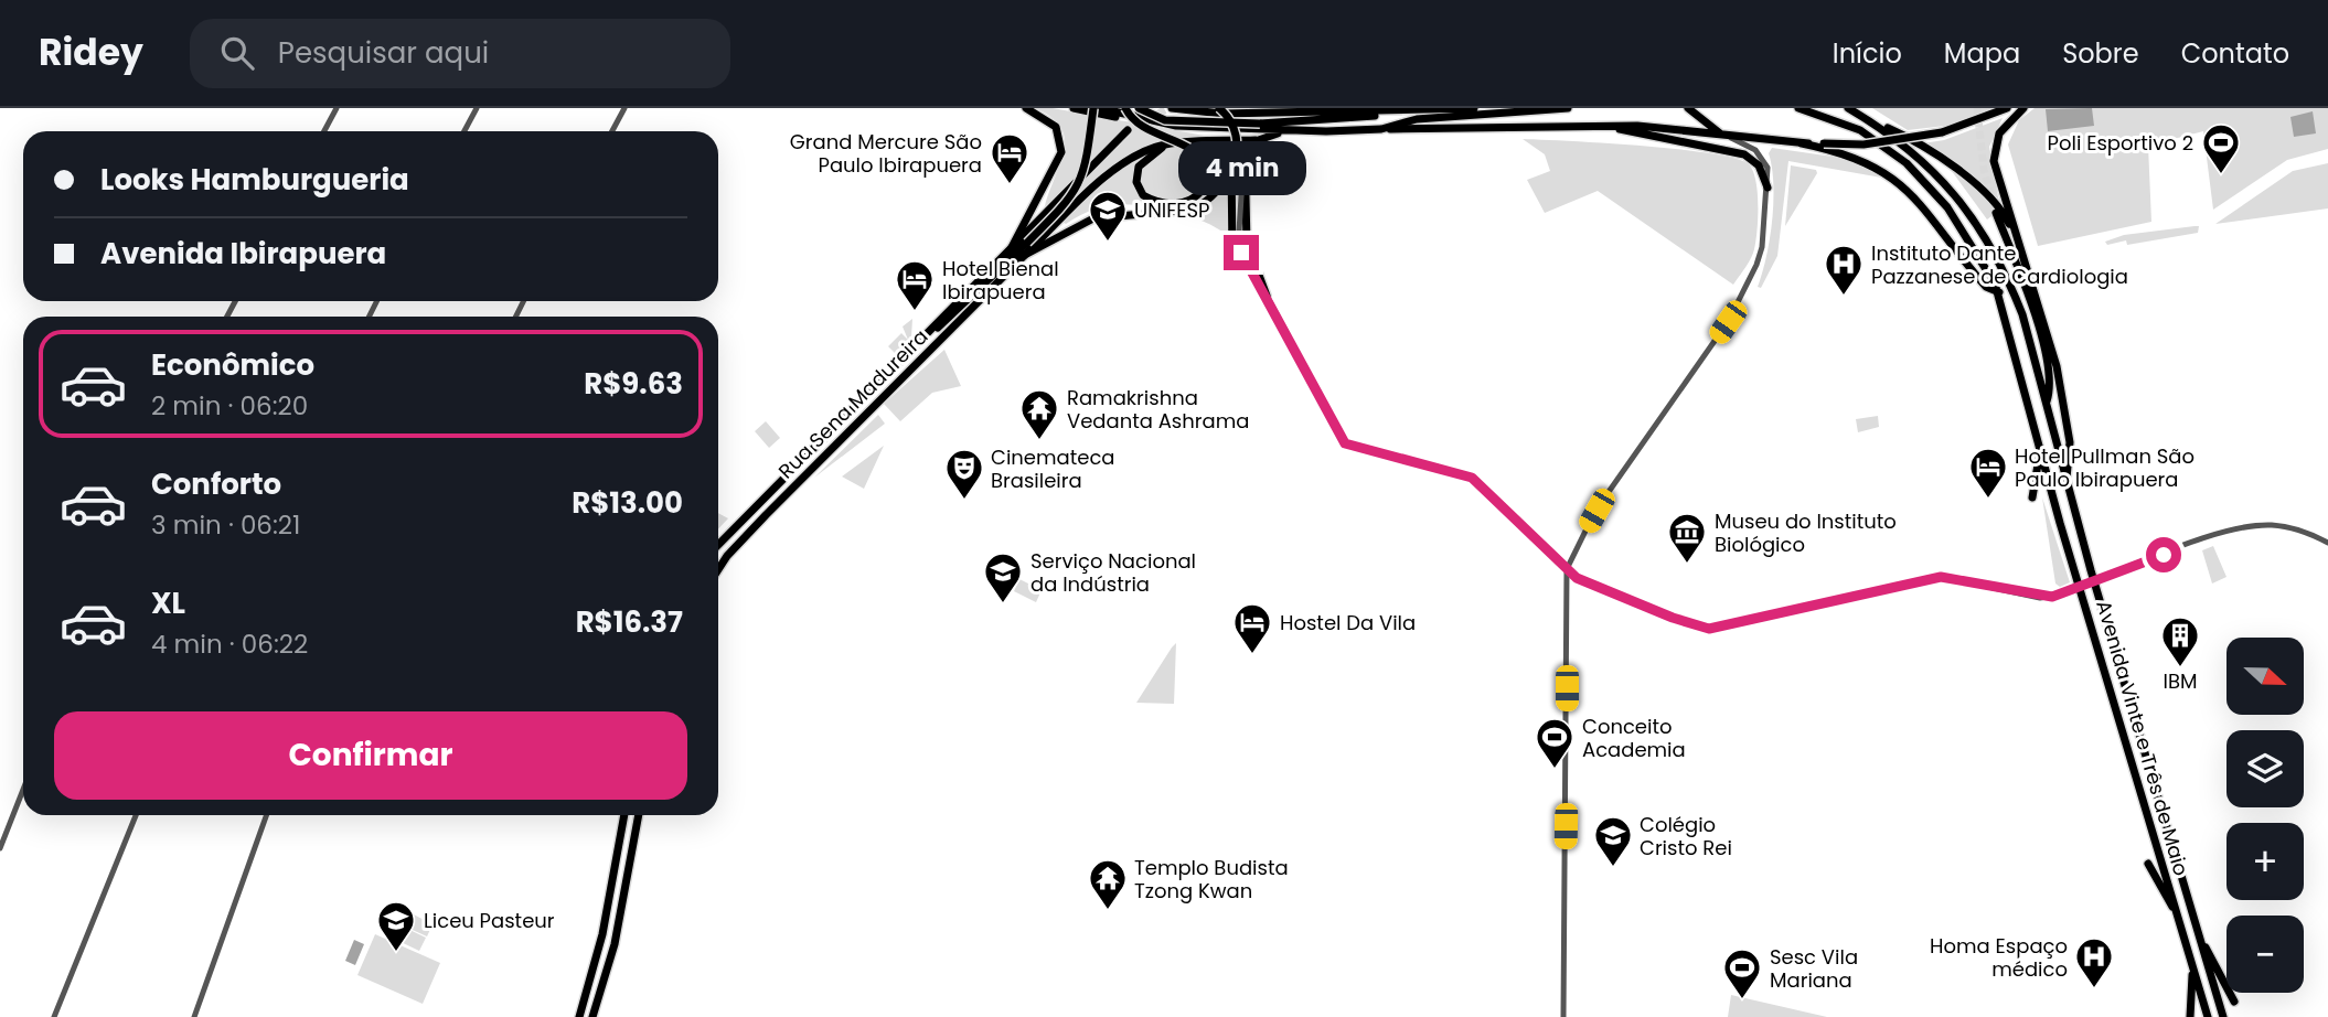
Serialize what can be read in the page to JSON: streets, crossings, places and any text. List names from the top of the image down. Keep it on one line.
{"streets":{"main road":["Rua Sena Madureira","Avenida Vinte e Três de Maio"]},"places":{"sports":["Poli Esportivo 2","Conceito Academia","Sesc Vila Mariana"],"hotel":["Grand Mercure São Paulo Ibirapuera","Hotel Bienal Ibirapuera","Hotel Pullman São Paulo Ibirapuera","Hostel Da Vila"],"school or university":["UNIFESP","Serviço Nacional da Indústria","Colégio Cristo Rei","Liceu Pasteur"],"hospital":["Instituto Dante Pazzanese de Cardiologia","Homa Espaço médico"],"temple":["Ramakrishna Vedanta Ashrama","Templo Budista Tzong Kwan"],"theatre":["Cinemateca Brasileira"],"museum":["Museu do Instituto Biológico"],"building":["IBM"]},"north":"right","page":{"header":"Ridey","search":"Pesquisar aqui","nav":["Início","Mapa","Sobre","Contato"],"banner":["Looks Hamburgueria","Avenida Ibirapuera"],"bubble":"4 min","list":[{"name":"Econômico","note":"2 min · 06:20","value":"R$9.63"},{"name":"Conforto","note":"3 min · 06:21","value":"R$13.00"},{"name":"XL","note":"4 min · 06:22","value":"R$16.37"}],"map_buttons":["+","−"],"buttons":"Confirmar"}}
